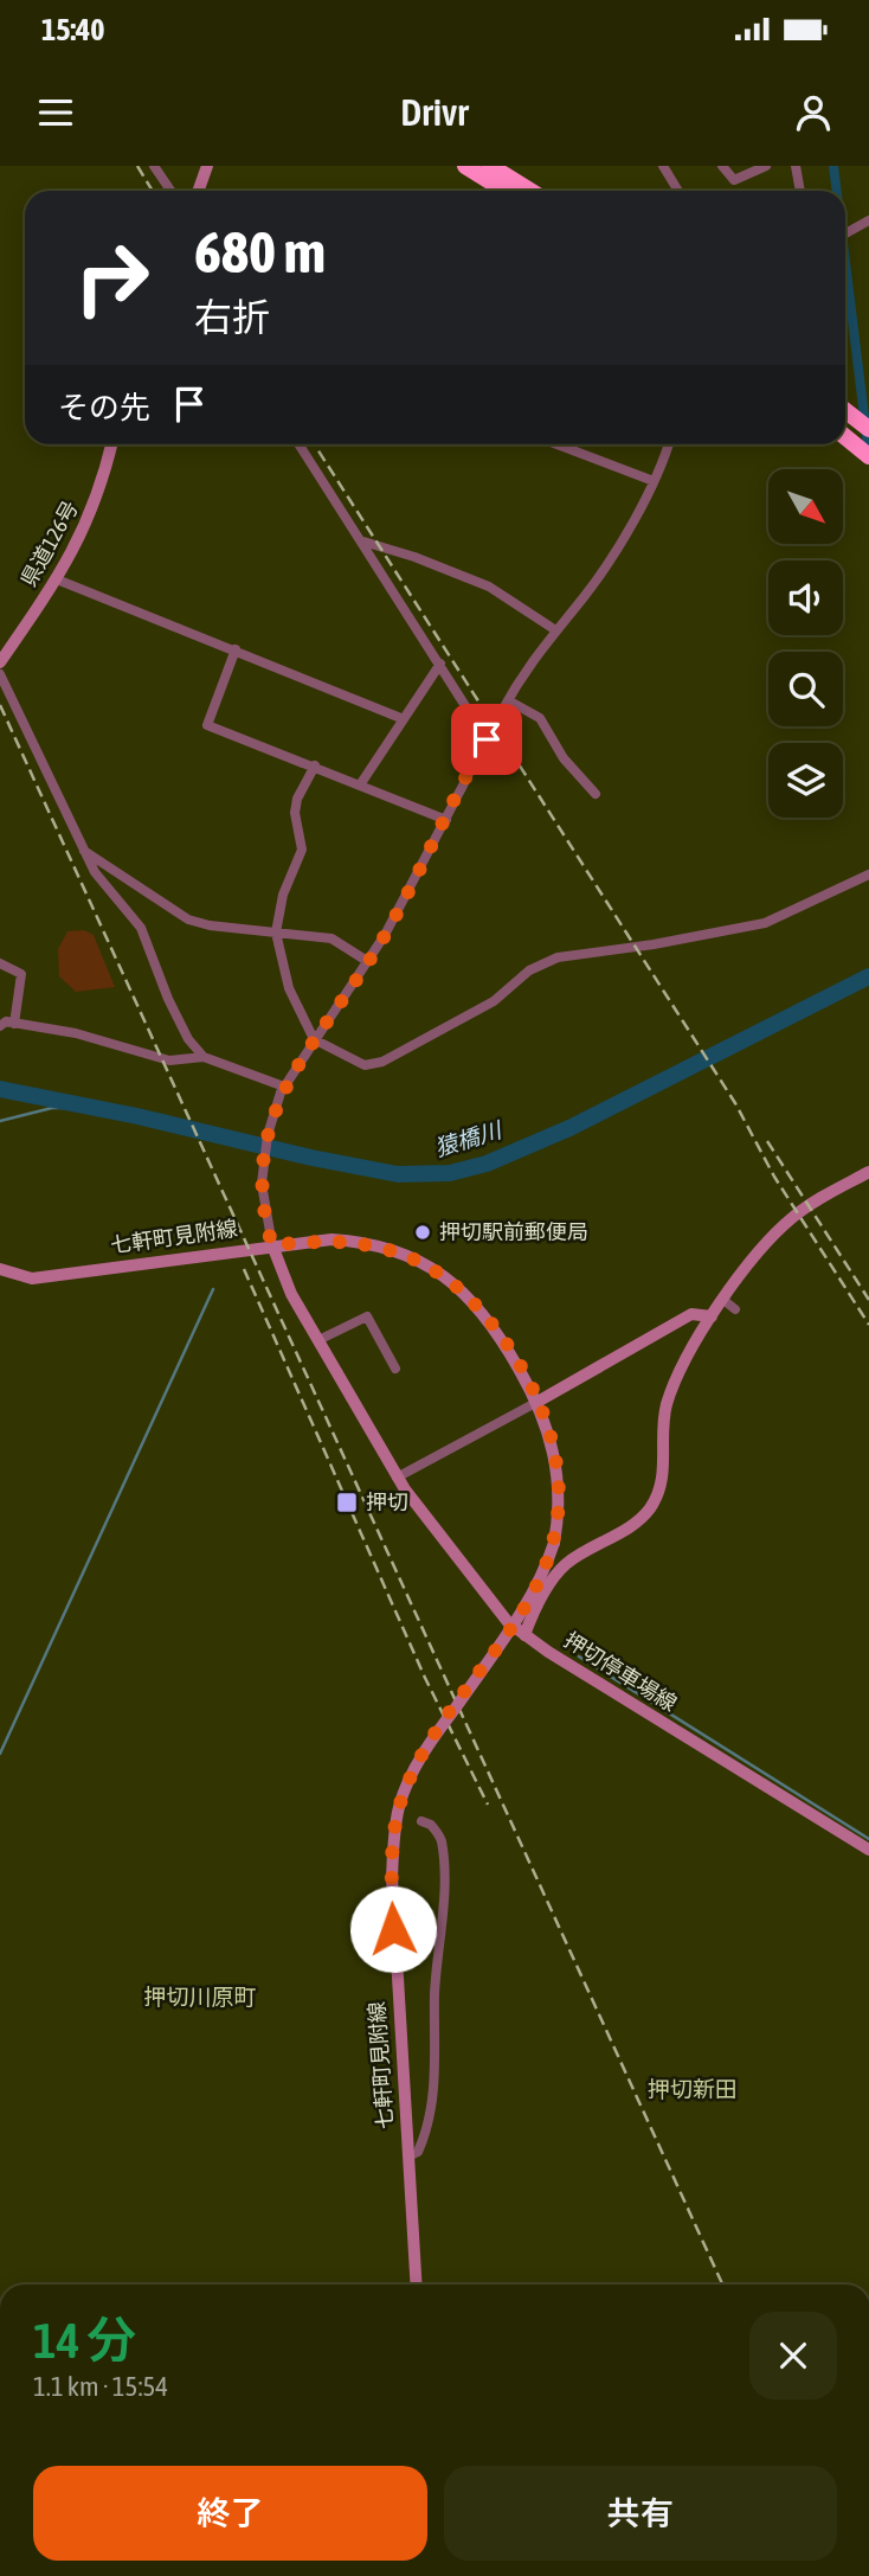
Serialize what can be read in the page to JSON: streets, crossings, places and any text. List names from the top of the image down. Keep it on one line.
{"streets":{"main road":["県道126号","七軒町見附線","押切停車場線"]},"crossings":[["七軒町見附線","押切停車場線"]],"districts":["押切川原町","押切新田"],"water":["猿橋川"],"places":{"other":["押切駅前郵便局"],"transit":["押切"]},"north":"bottom right","page":{"status":"15:40","header":"Drivr","turn":["680 m","右折"],"then":"その先","heading":["14 分","1.1 km · 15:54"],"buttons":["終了","共有"]}}
